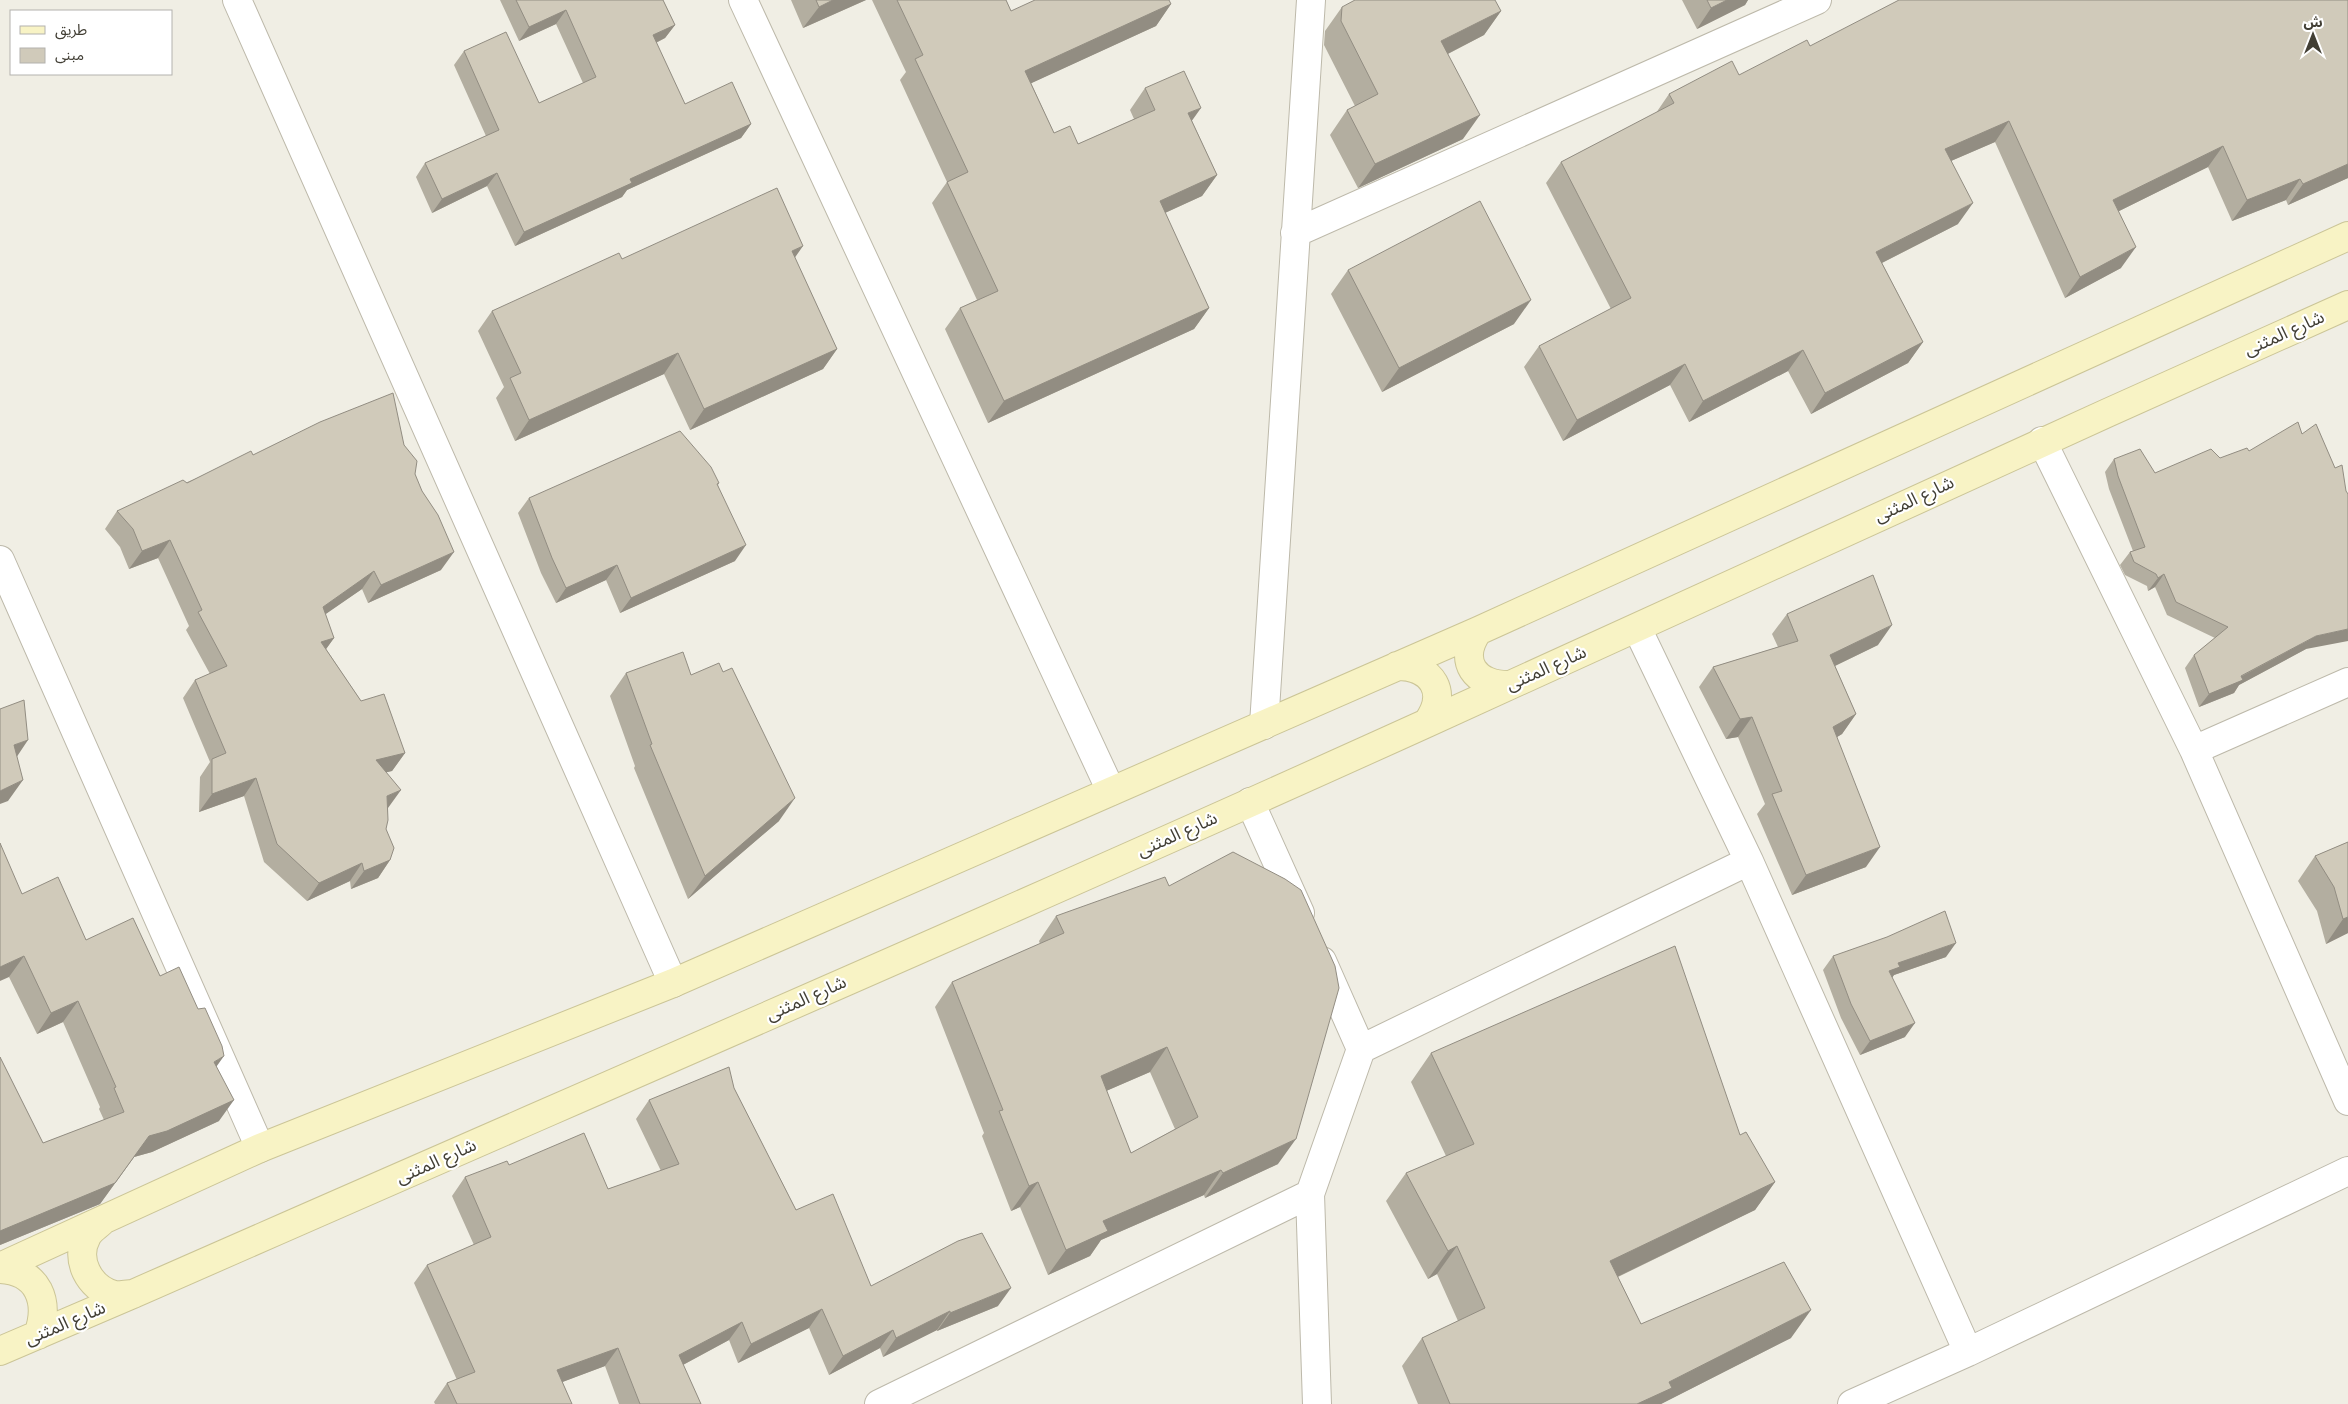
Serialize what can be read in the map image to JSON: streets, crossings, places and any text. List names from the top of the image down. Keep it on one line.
{"streets":{"main road":["شارع المثنى"]},"legend":["طريق","مبنى"],"north":"top"}
